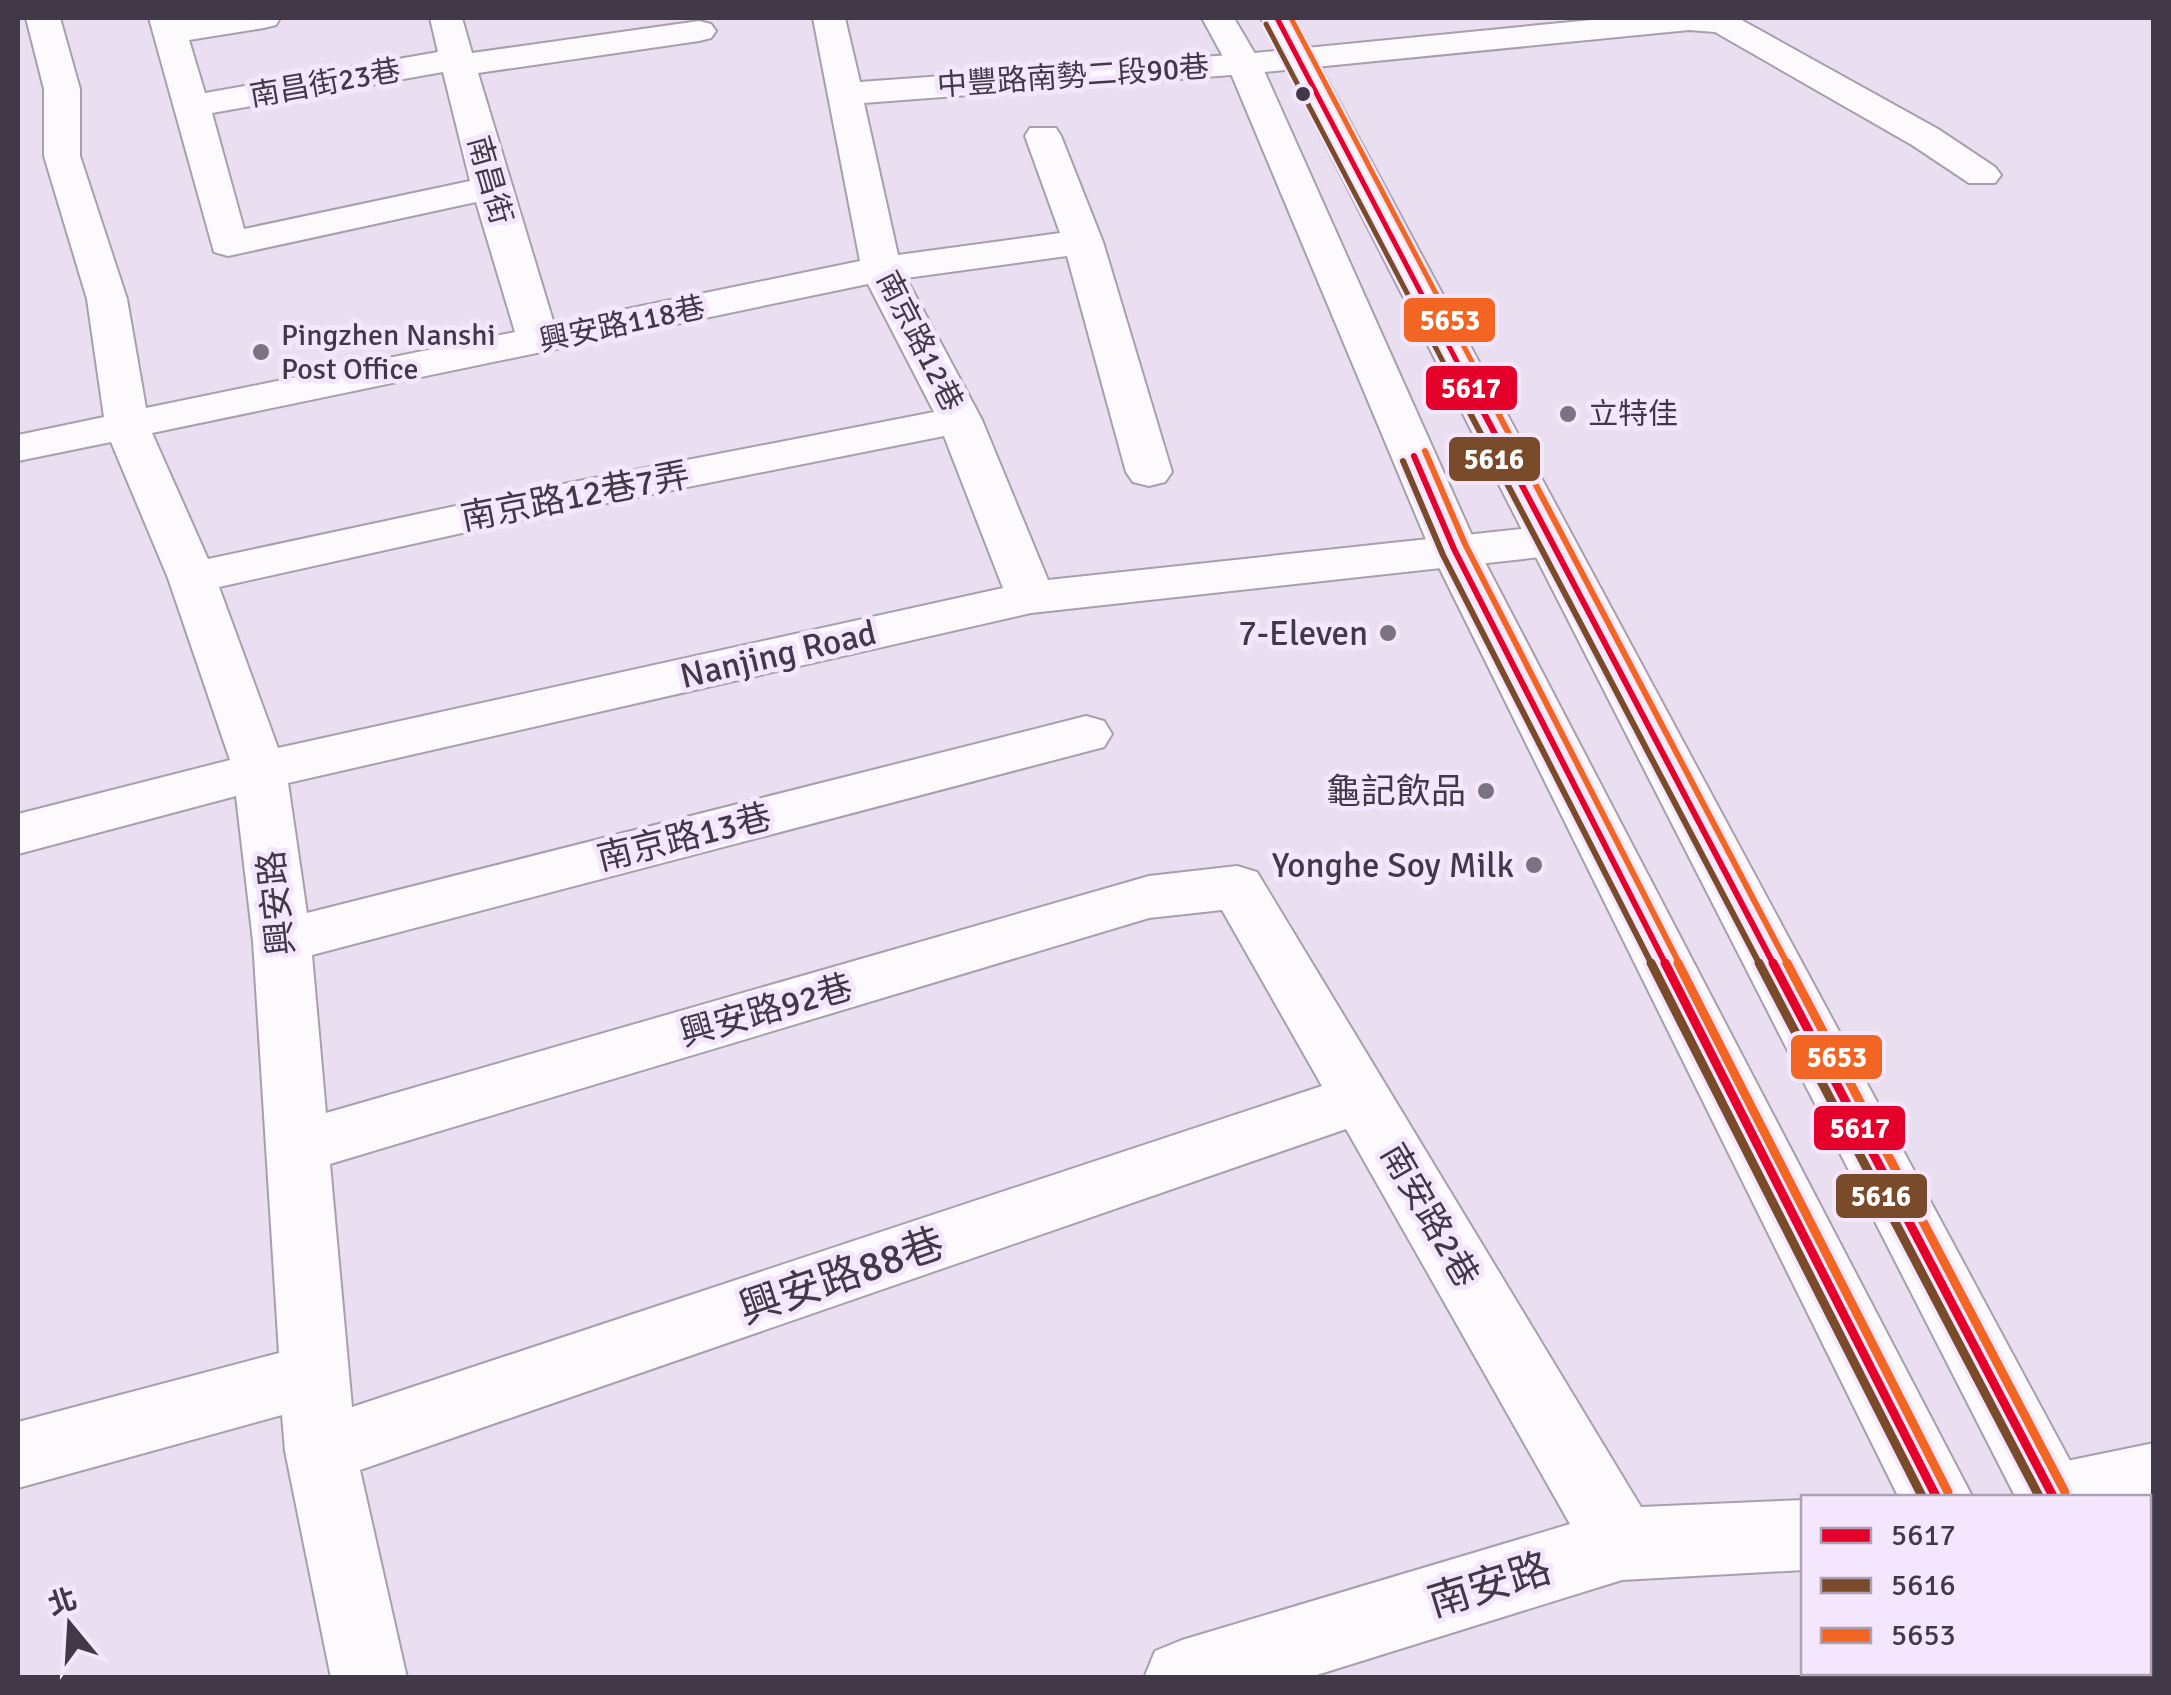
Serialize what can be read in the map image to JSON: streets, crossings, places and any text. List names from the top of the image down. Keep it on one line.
{"streets":{"street":["中豐路南勢二段90巷","南昌街23巷","南昌街","興安路118巷","南京路12巷","南京路12巷7弄","Nanjing Road","南京路13巷","興安路","興安路92巷","南安路2巷","興安路88巷","南安路"]},"crossings":[["中豐路南勢二段90巷","南京路12巷"],["南昌街23巷","南昌街"],["南昌街","興安路118巷"],["興安路118巷","南京路12巷"],["興安路118巷","興安路"],["南京路12巷","南京路12巷7弄"],["南京路12巷","Nanjing Road"],["南京路12巷7弄","興安路"],["Nanjing Road","興安路"],["南京路13巷","興安路"],["興安路","興安路92巷"],["興安路","興安路88巷"],["興安路92巷","南安路2巷"],["南安路2巷","興安路88巷"],["南安路2巷","南安路"]],"places":["Pingzhen Nanshi Post Office","立特佳","7-Eleven","龜記飲品","Yonghe Soy Milk"],"lines":["transit line 5617","transit line 5653","transit line 5616"],"legend":["5617","5616","5653"],"north":"top"}
